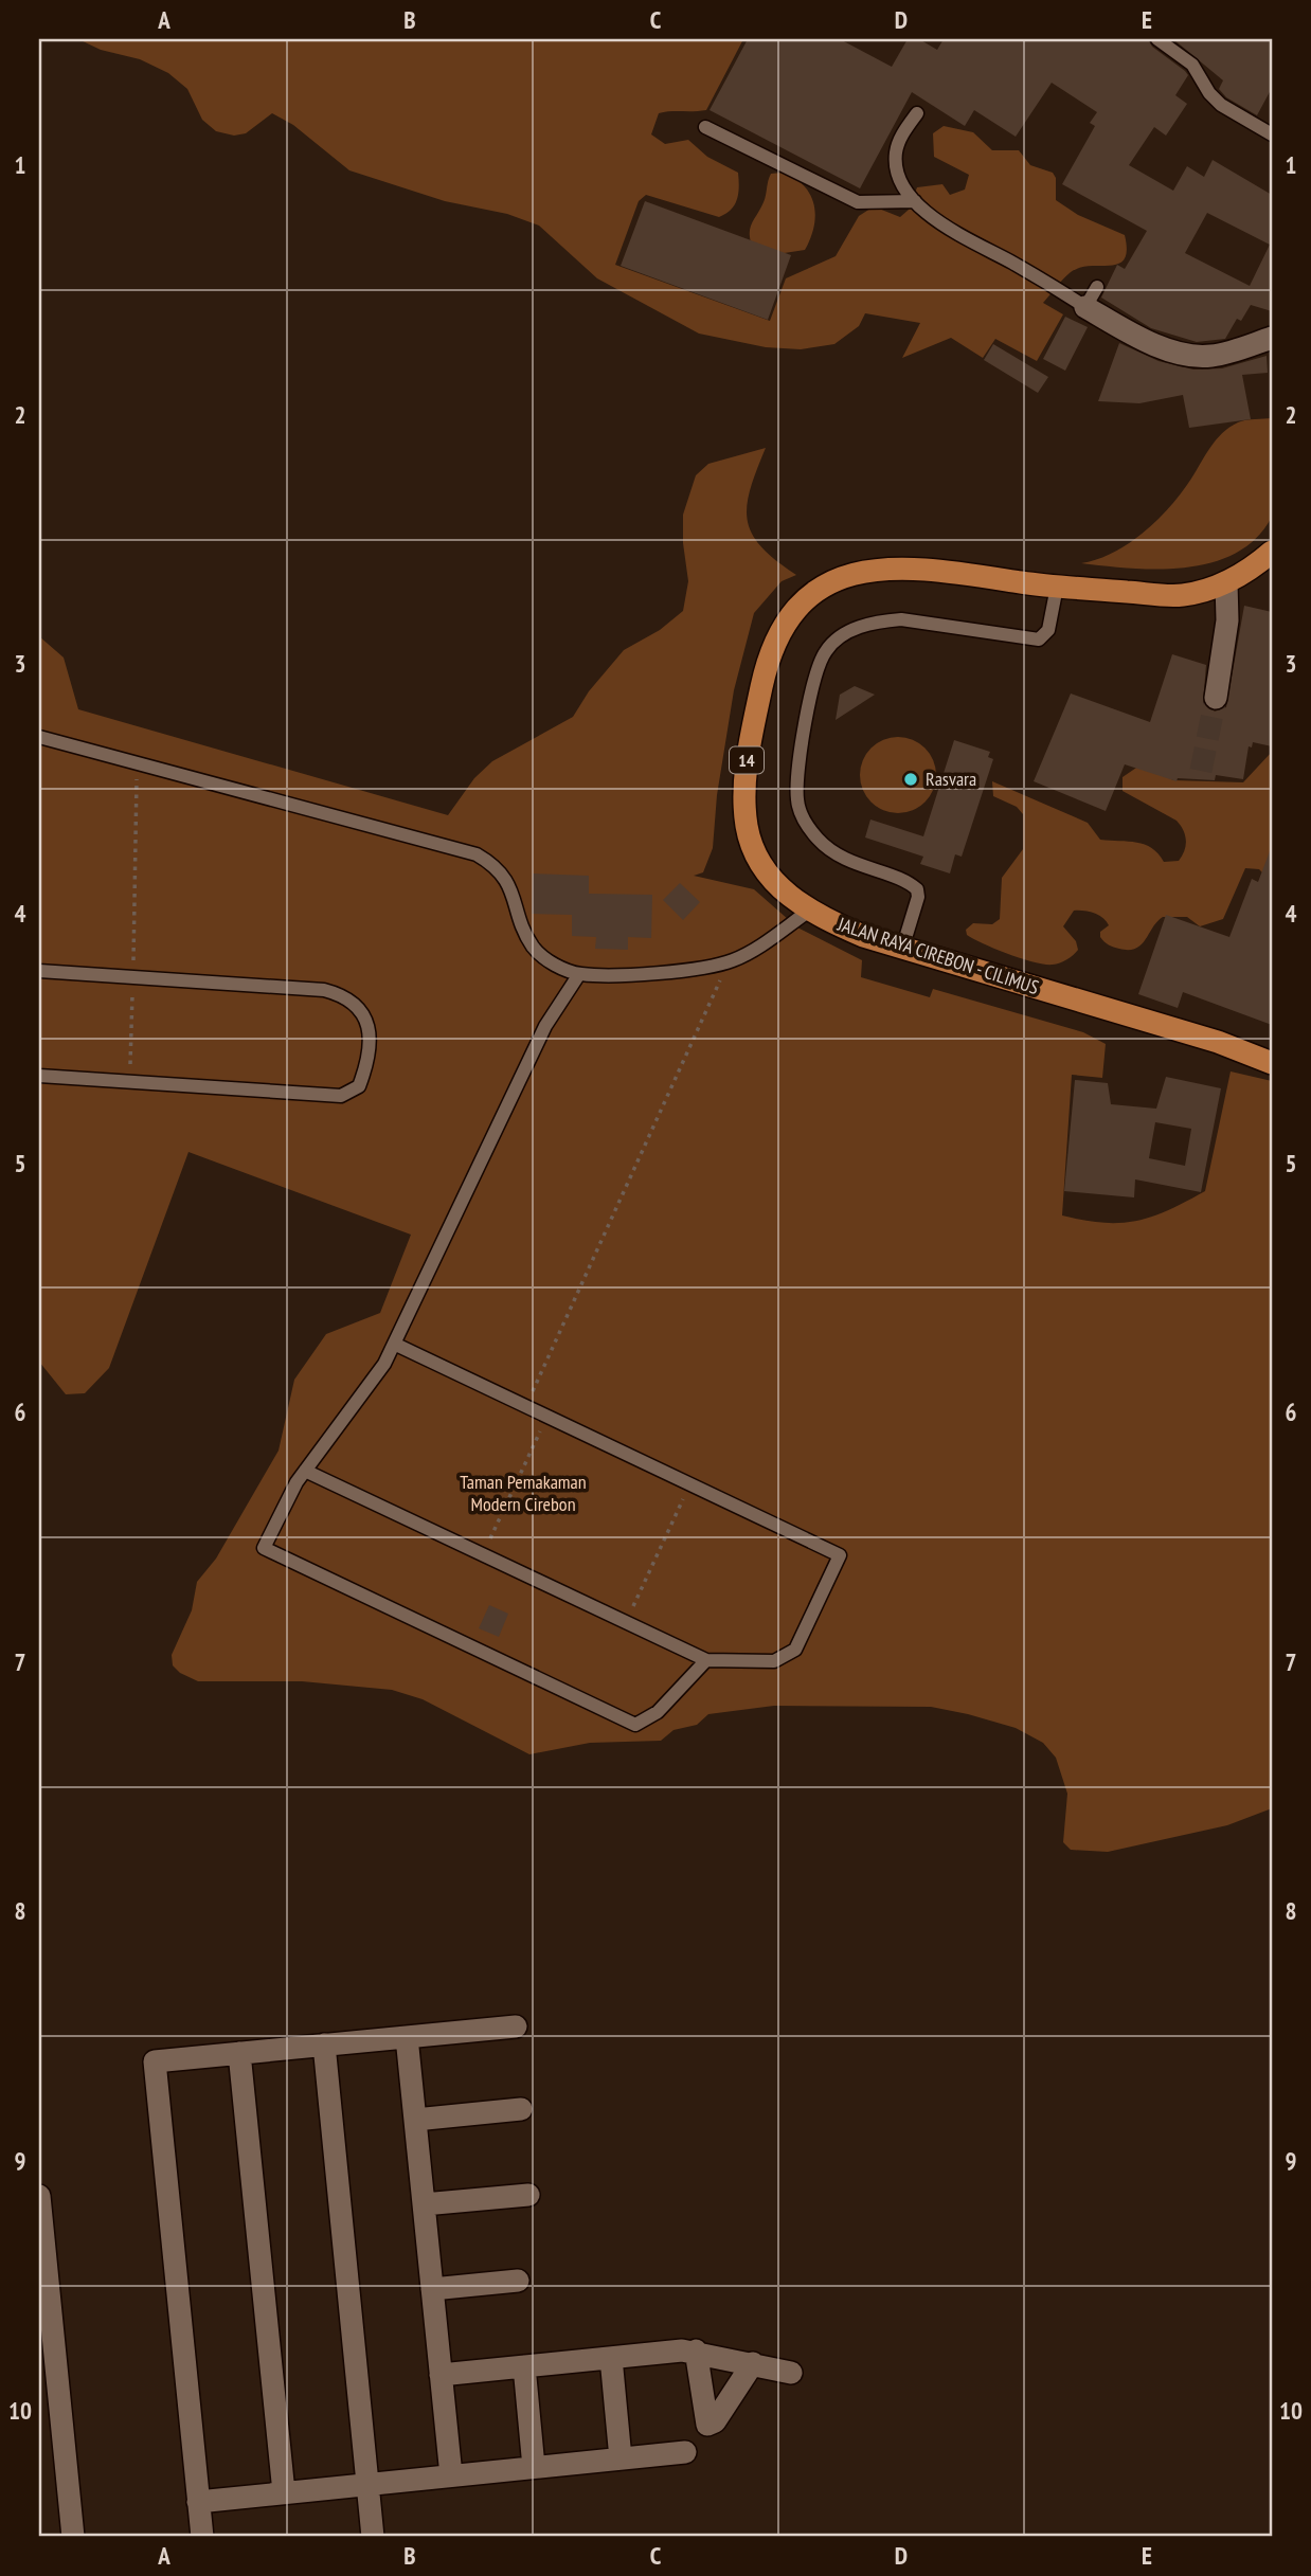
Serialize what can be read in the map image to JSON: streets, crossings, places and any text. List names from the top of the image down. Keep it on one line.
{"streets":{"highway":["14","JALAN RAYA CIREBON - CILIMUS"]},"parks":["Taman Pemakaman Modern Cirebon"],"places":["Rasvara"],"grid":{"columns":["A","B","C","D","E"],"rows":["1","2","3","4","5","6","7","8","9","10"]}}
